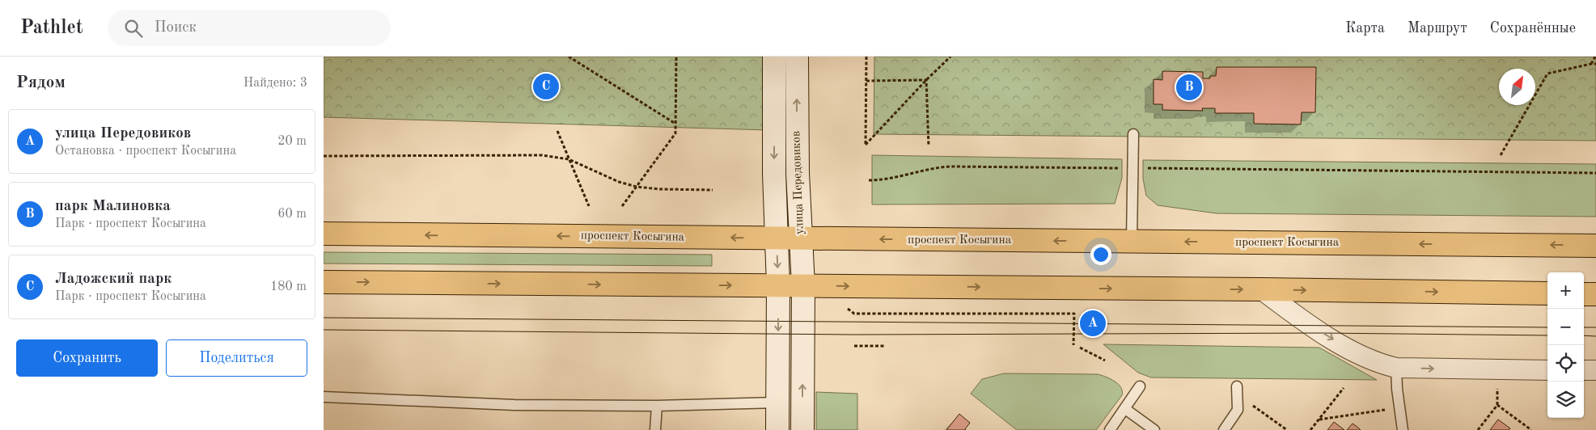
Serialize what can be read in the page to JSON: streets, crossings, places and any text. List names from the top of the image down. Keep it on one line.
{"streets":{"main road":["улица Передовиков","проспект Косыгина"]},"crossings":[["улица Передовиков","проспект Косыгина"]],"north":"top right","page":{"header":"Pathlet","search":"Поиск","nav":["Карта","Маршрут","Сохранённые"],"heading":["Рядом","Найдено: 3"],"pins":["C","B","A"],"list":[{"mark":"A","name":"улица Передовиков","note":"Остановка · проспект Косыгина","value":"20 m"},{"mark":"B","name":"парк Малиновка","note":"Парк · проспект Косыгина","value":"60 m"},{"mark":"C","name":"Ладожский парк","note":"Парк · проспект Косыгина","value":"180 m"}],"map_buttons":["+","−"],"buttons":["Сохранить","Поделиться"]}}
